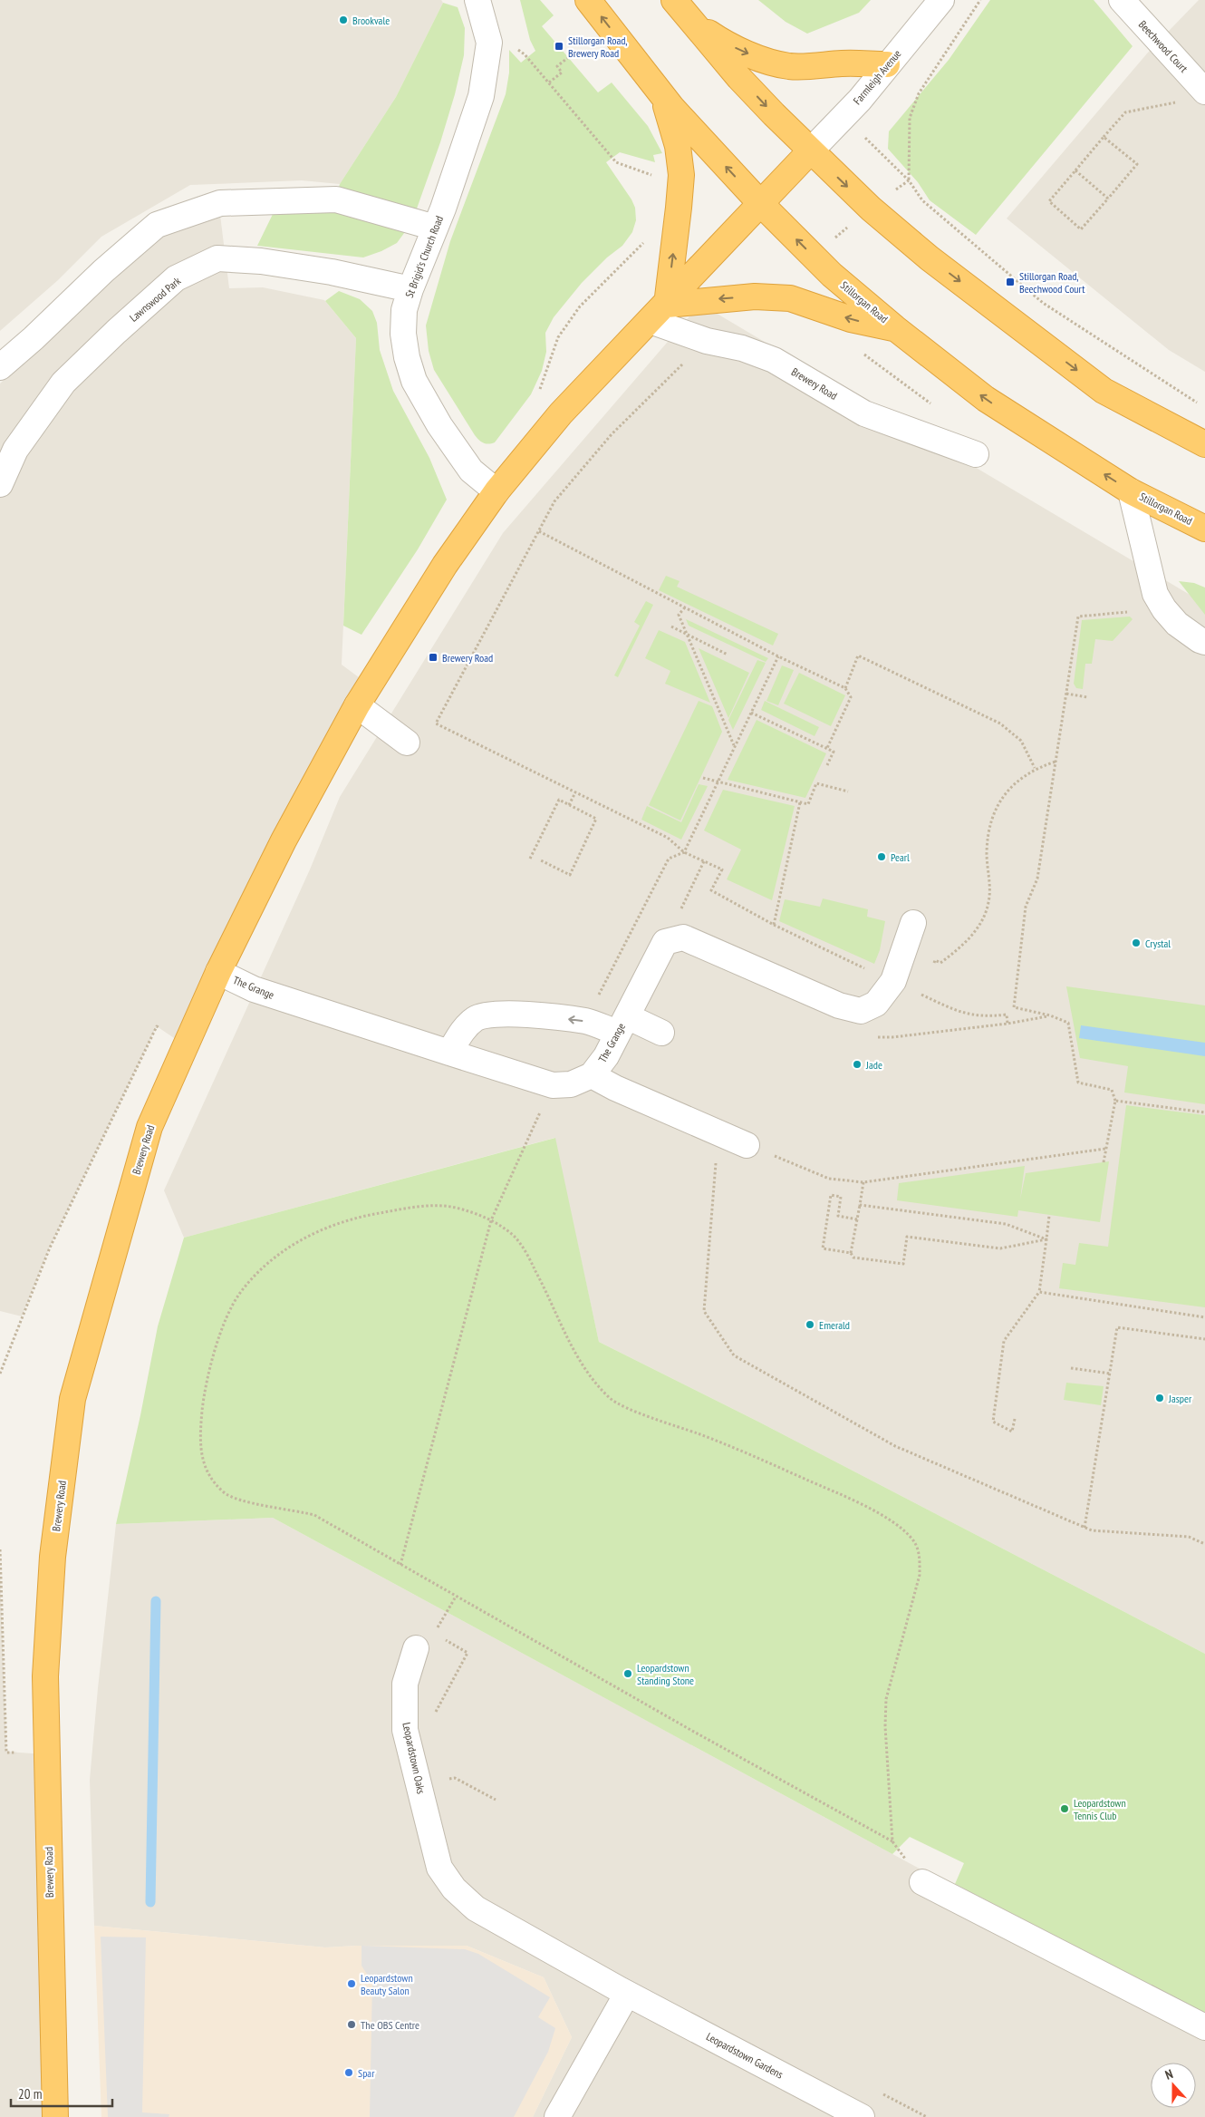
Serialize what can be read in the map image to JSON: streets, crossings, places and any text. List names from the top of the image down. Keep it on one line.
{"streets":{"highway":["Stillorgan Road","Brewery Road"],"street":["Beechwood Court","Farmleigh Avenue","St Brigid's Church Road","Lawnswood Park","The Grange","Leopardstown Oaks","Leopardstown Gardens"]},"crossings":[["Farmleigh Avenue","Brewery Road"],["St Brigid's Church Road","Lawnswood Park"],["St Brigid's Church Road","Brewery Road"],["Stillorgan Road","Brewery Road"],["Brewery Road","The Grange"],["Leopardstown Oaks","Leopardstown Gardens"]],"places":{"other":["Brookvale","Pearl","Crystal","Jade","Emerald","Jasper","Leopardstown Standing Stone","Leopardstown Tennis Club","Leopardstown Beauty Salon","The OBS Centre","Spar"],"transit":["Stillorgan Road, Brewery Road","Stillorgan Road, Beechwood Court","Brewery Road"]},"scale_bar":"20 m","north":"top"}
